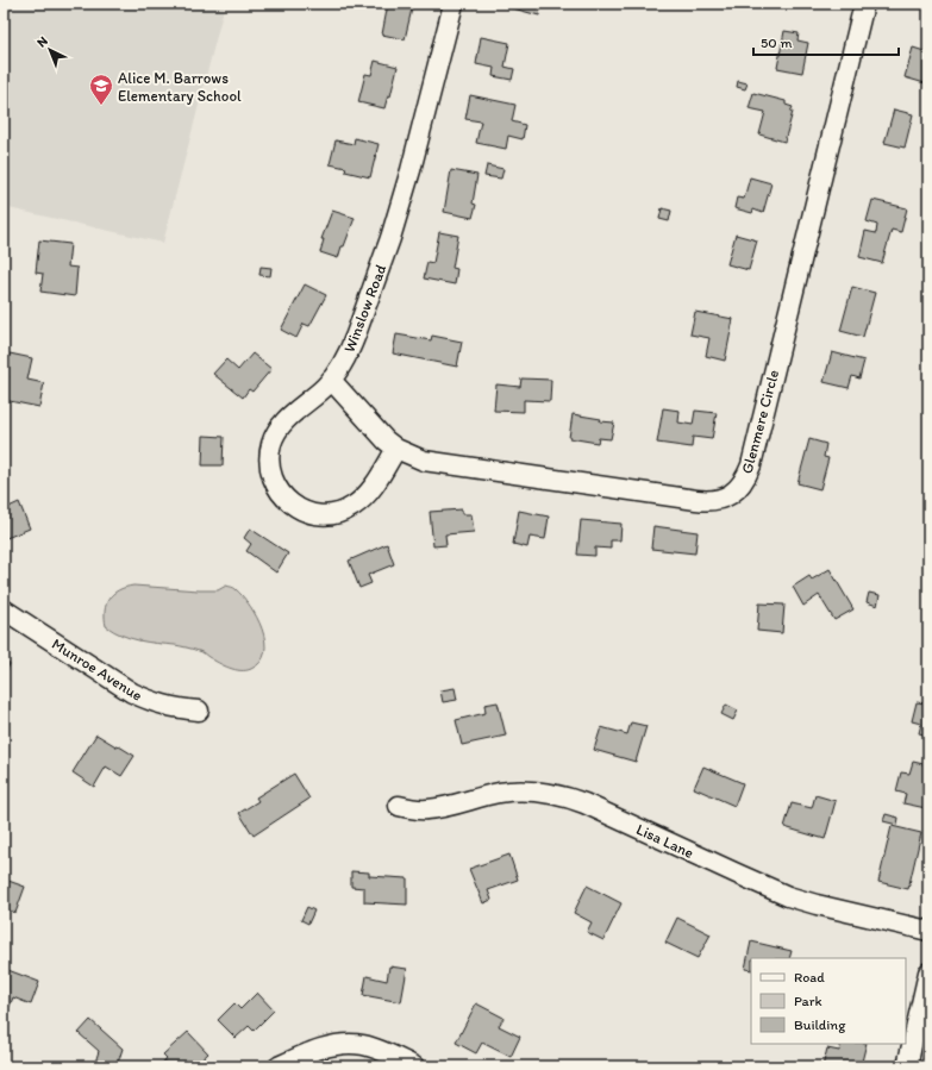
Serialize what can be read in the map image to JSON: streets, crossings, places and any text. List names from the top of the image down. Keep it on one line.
{"streets":{"street":["Winslow Road","Glenmere Circle","Munroe Avenue","Lisa Lane"]},"crossings":[["Winslow Road","Glenmere Circle"]],"places":{"school or university":["Alice M. Barrows Elementary School"]},"legend":["Road","Park","Building"],"scale_bar":"50 m","north":"top left"}
